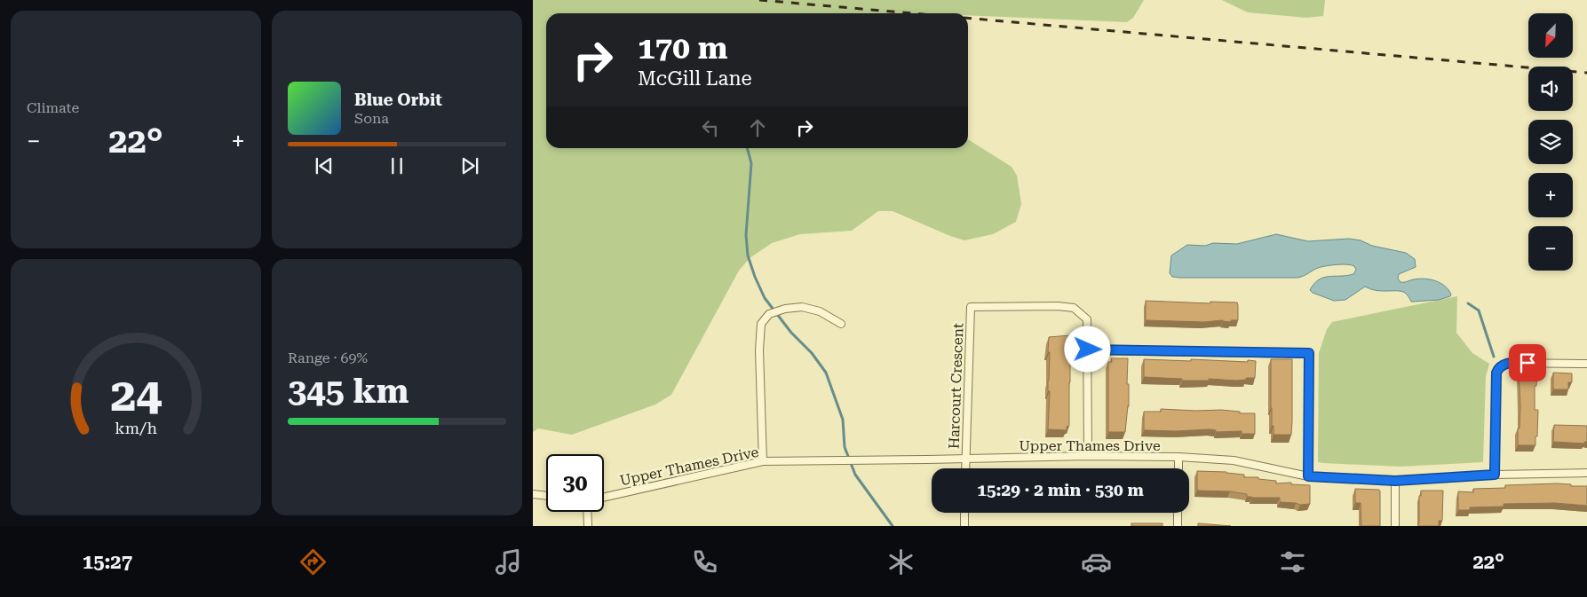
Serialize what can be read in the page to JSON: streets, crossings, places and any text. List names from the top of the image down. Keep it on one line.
{"streets":{"street":["Harcourt Crescent","Upper Thames Drive"]},"crossings":[["Harcourt Crescent","Upper Thames Drive"]],"north":"bottom left","page":{"tile":["Climate",["Range · 69%","345 km"]],"map_buttons":["+","−"],"turn":["170 m","McGill Lane"],"song":["Blue Orbit","Sona"],"heat":["−","22°","+"],"limit":"30","trip":"15:29 · 2 min · 530 m","tabs":["15:27","22°"],"gauge":["24","km/h"]}}
